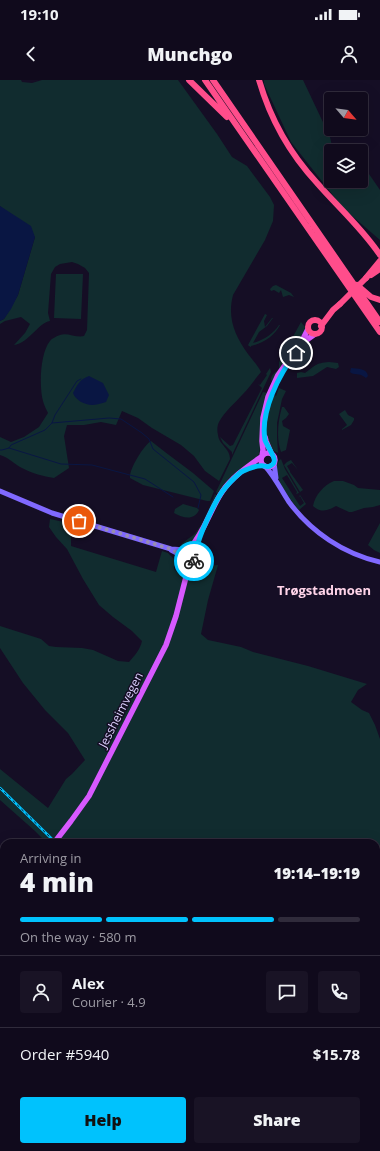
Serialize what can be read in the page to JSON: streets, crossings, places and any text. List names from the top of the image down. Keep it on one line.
{"streets":{"main road":["Jessheimvegen"]},"districts":["Trøgstadmoen"],"north":"bottom right","page":{"status":"19:10","header":"Munchgo","heading":["4 min","Arriving in","19:14–19:19"],"panel":["Alex","Courier · 4.9","Order #5940","$15.78"],"bar":"On the way · 580 m","buttons":["Help","Share"]}}
